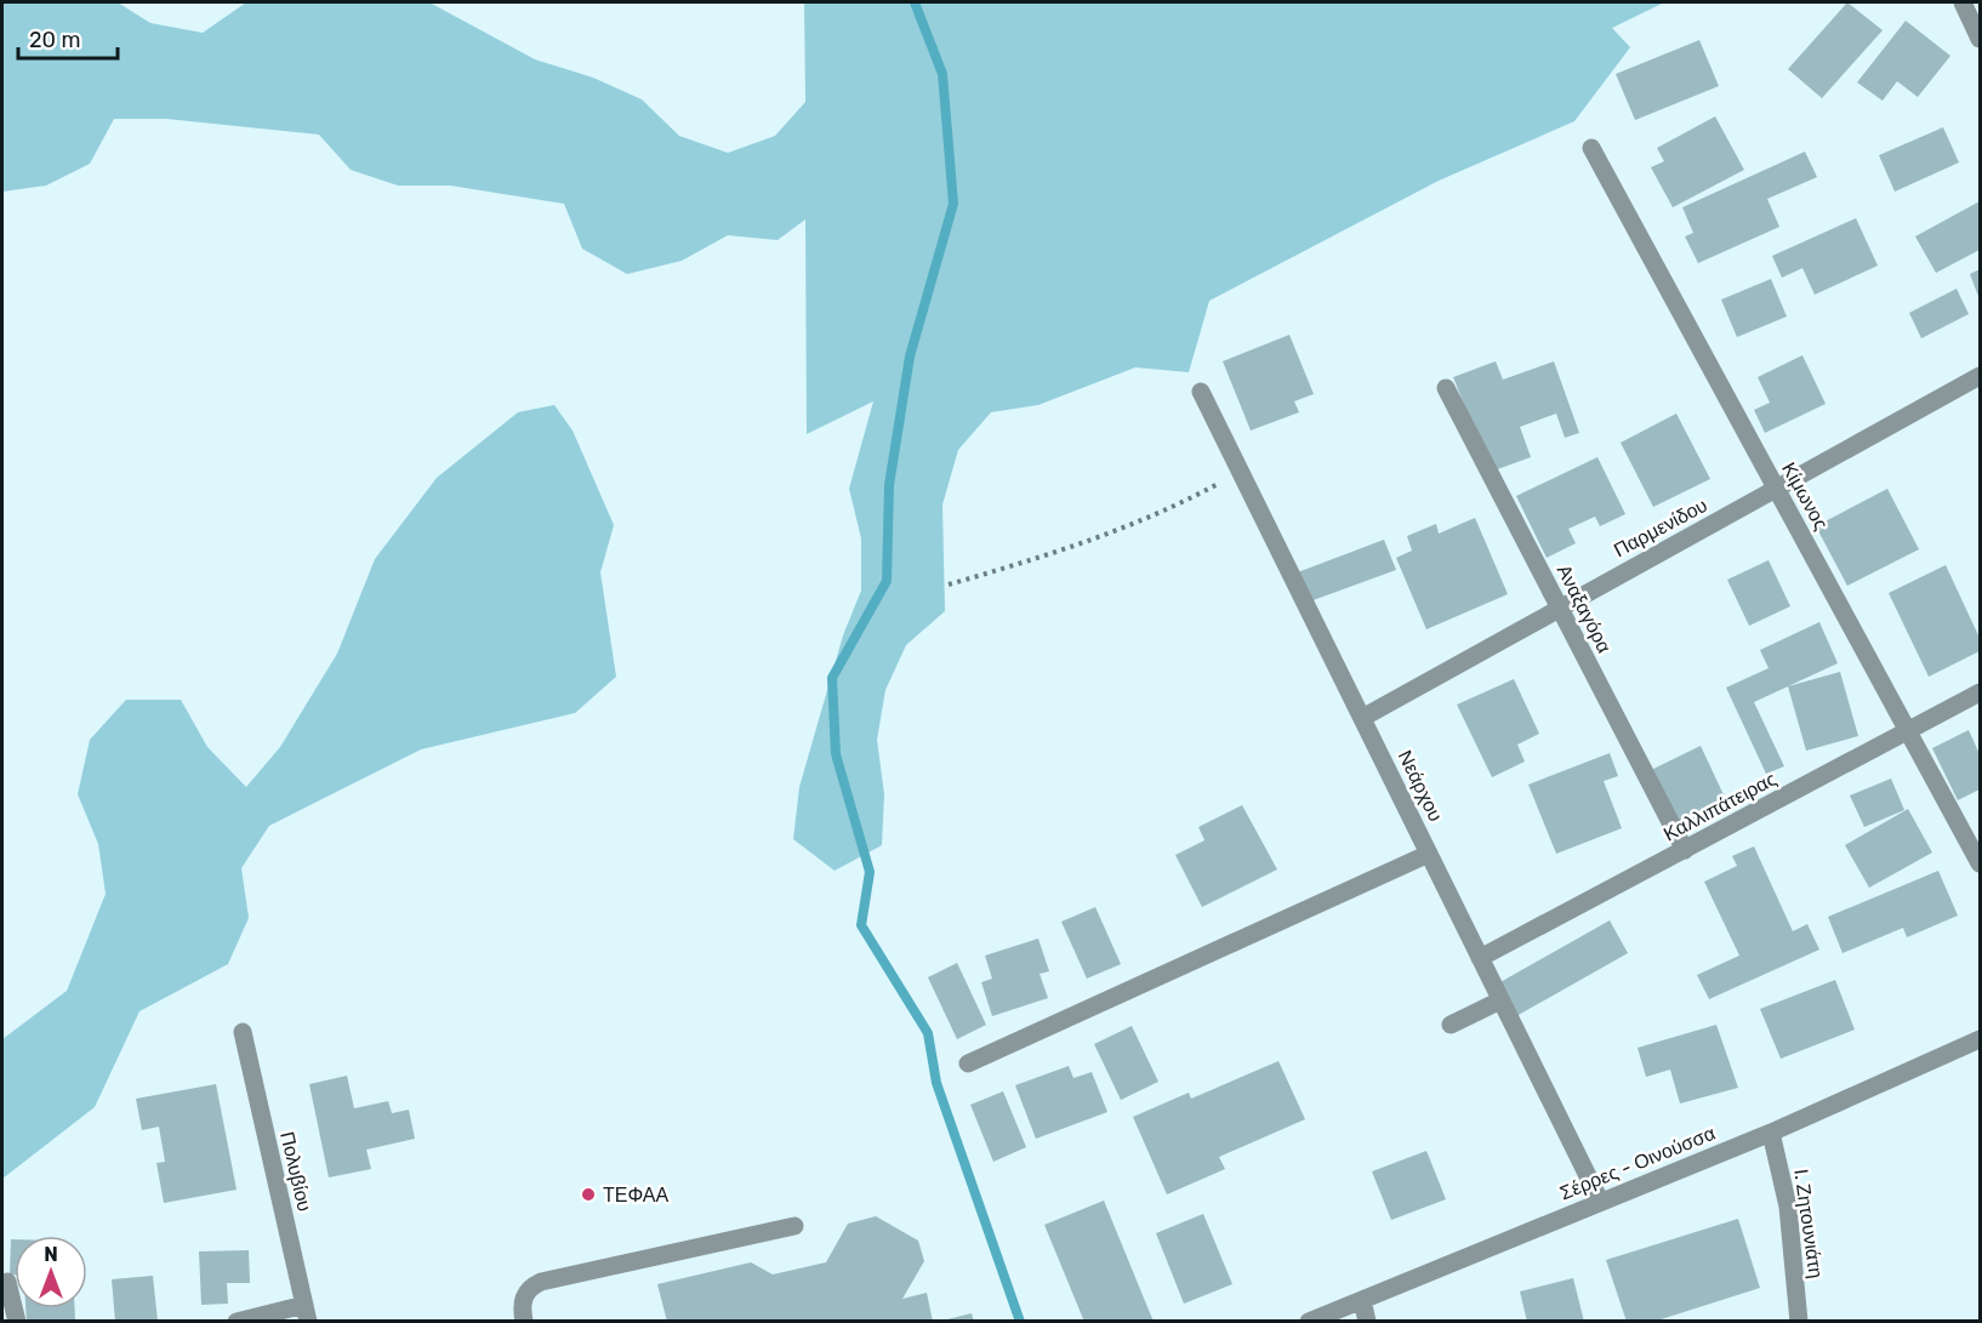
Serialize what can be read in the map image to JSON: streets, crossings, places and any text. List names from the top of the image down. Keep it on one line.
{"streets":{"street":["Κίμωνος","Παρμενίδου","Αναξαγόρα","Νεάρχου","Καλλιπάτειρας","Σέρρες - Οινούσσα","Πολυβίου","Ι. Ζητουνιάτη"]},"crossings":[["Κίμωνος","Παρμενίδου"],["Κίμωνος","Καλλιπάτειρας"],["Παρμενίδου","Αναξαγόρα"],["Παρμενίδου","Νεάρχου"],["Αναξαγόρα","Καλλιπάτειρας"],["Νεάρχου","Καλλιπάτειρας"],["Νεάρχου","Σέρρες - Οινούσσα"],["Σέρρες - Οινούσσα","Ι. Ζητουνιάτη"]],"places":["ΤΕΦΑΑ"],"scale_bar":"20 m","north":"top"}
